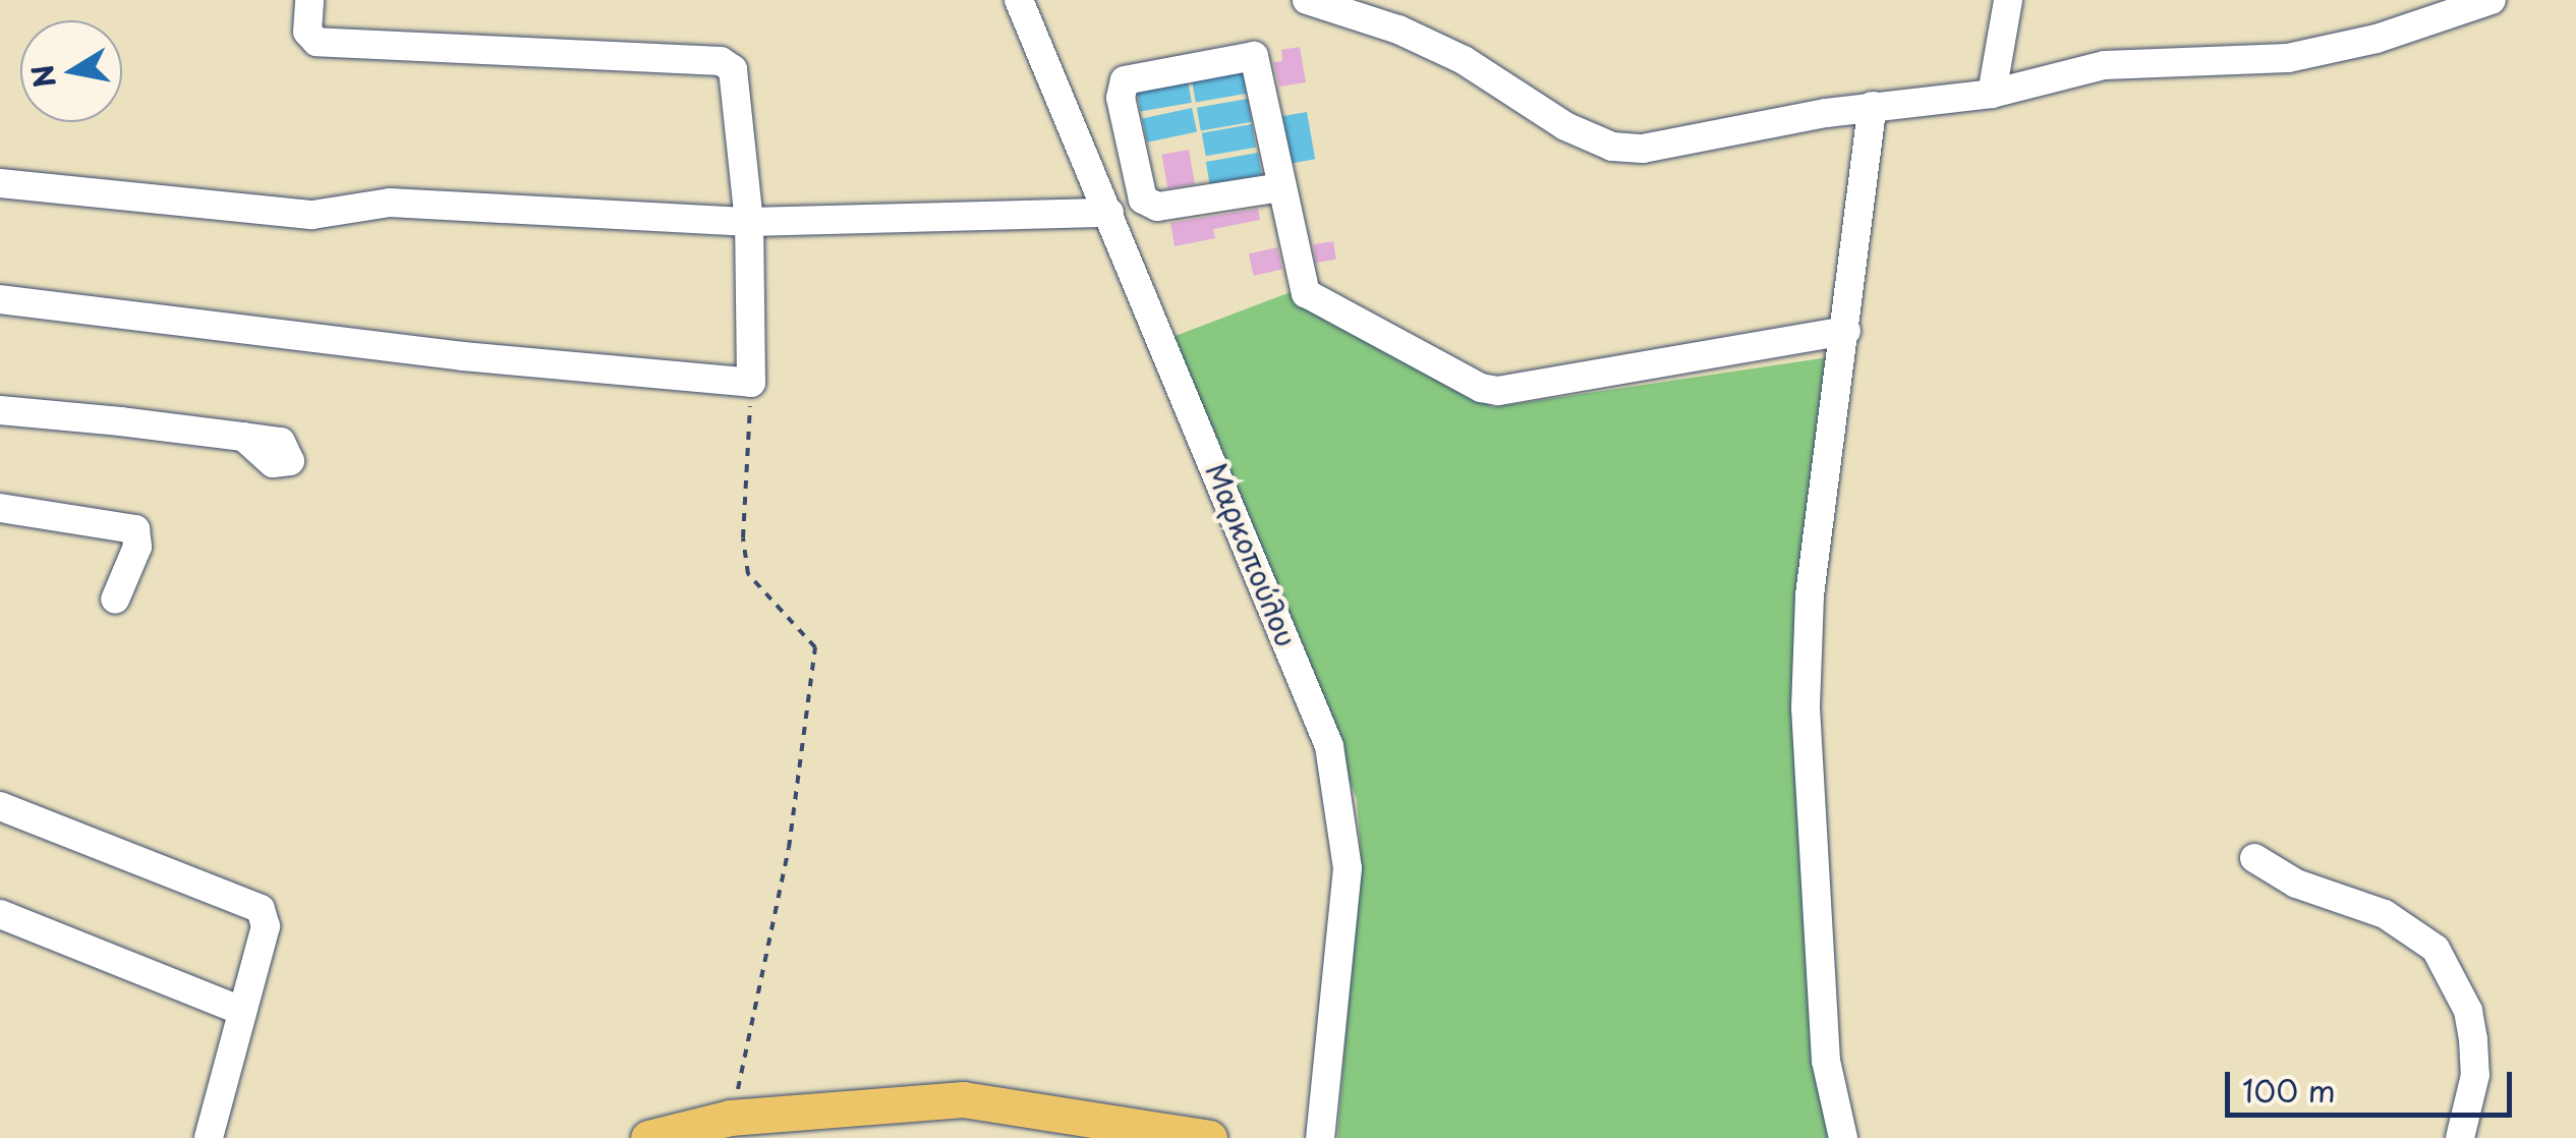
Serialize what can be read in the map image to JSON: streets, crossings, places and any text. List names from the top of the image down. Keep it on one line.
{"streets":{"street":["Μαρκοπούλου"]},"scale_bar":"100 m","north":"left"}
